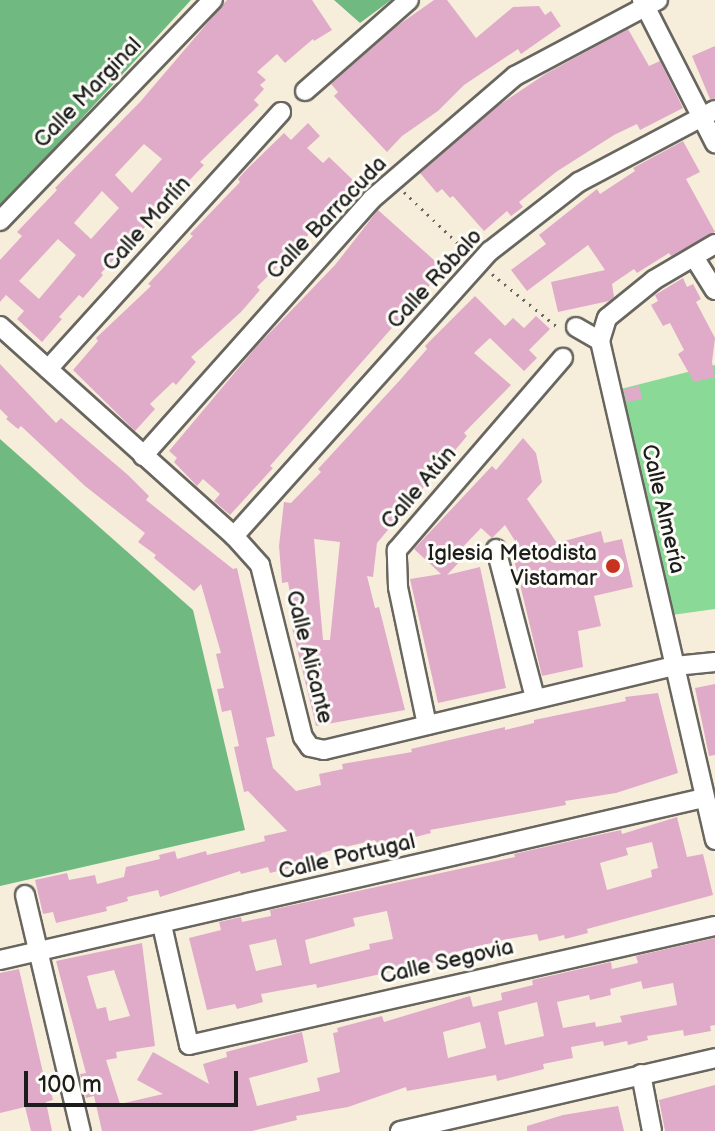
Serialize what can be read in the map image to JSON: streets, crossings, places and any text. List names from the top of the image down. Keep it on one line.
{"streets":{"street":["Calle Marginal","Calle Barracuda","Calle Marlín","Calle Róbalo","Calle Atún","Calle Almería","Calle Alicante","Calle Portugal","Calle Segovia"]},"crossings":[["Calle Barracuda","Calle Alicante"],["Calle Marlín","Calle Alicante"],["Calle Róbalo","Calle Alicante"],["Calle Atún","Calle Alicante"],["Calle Almería","Calle Alicante"],["Calle Almería","Calle Portugal"],["Calle Portugal","Calle Segovia"]],"places":["Iglesia Metodista Vistamar"],"scale_bar":"100 m"}
